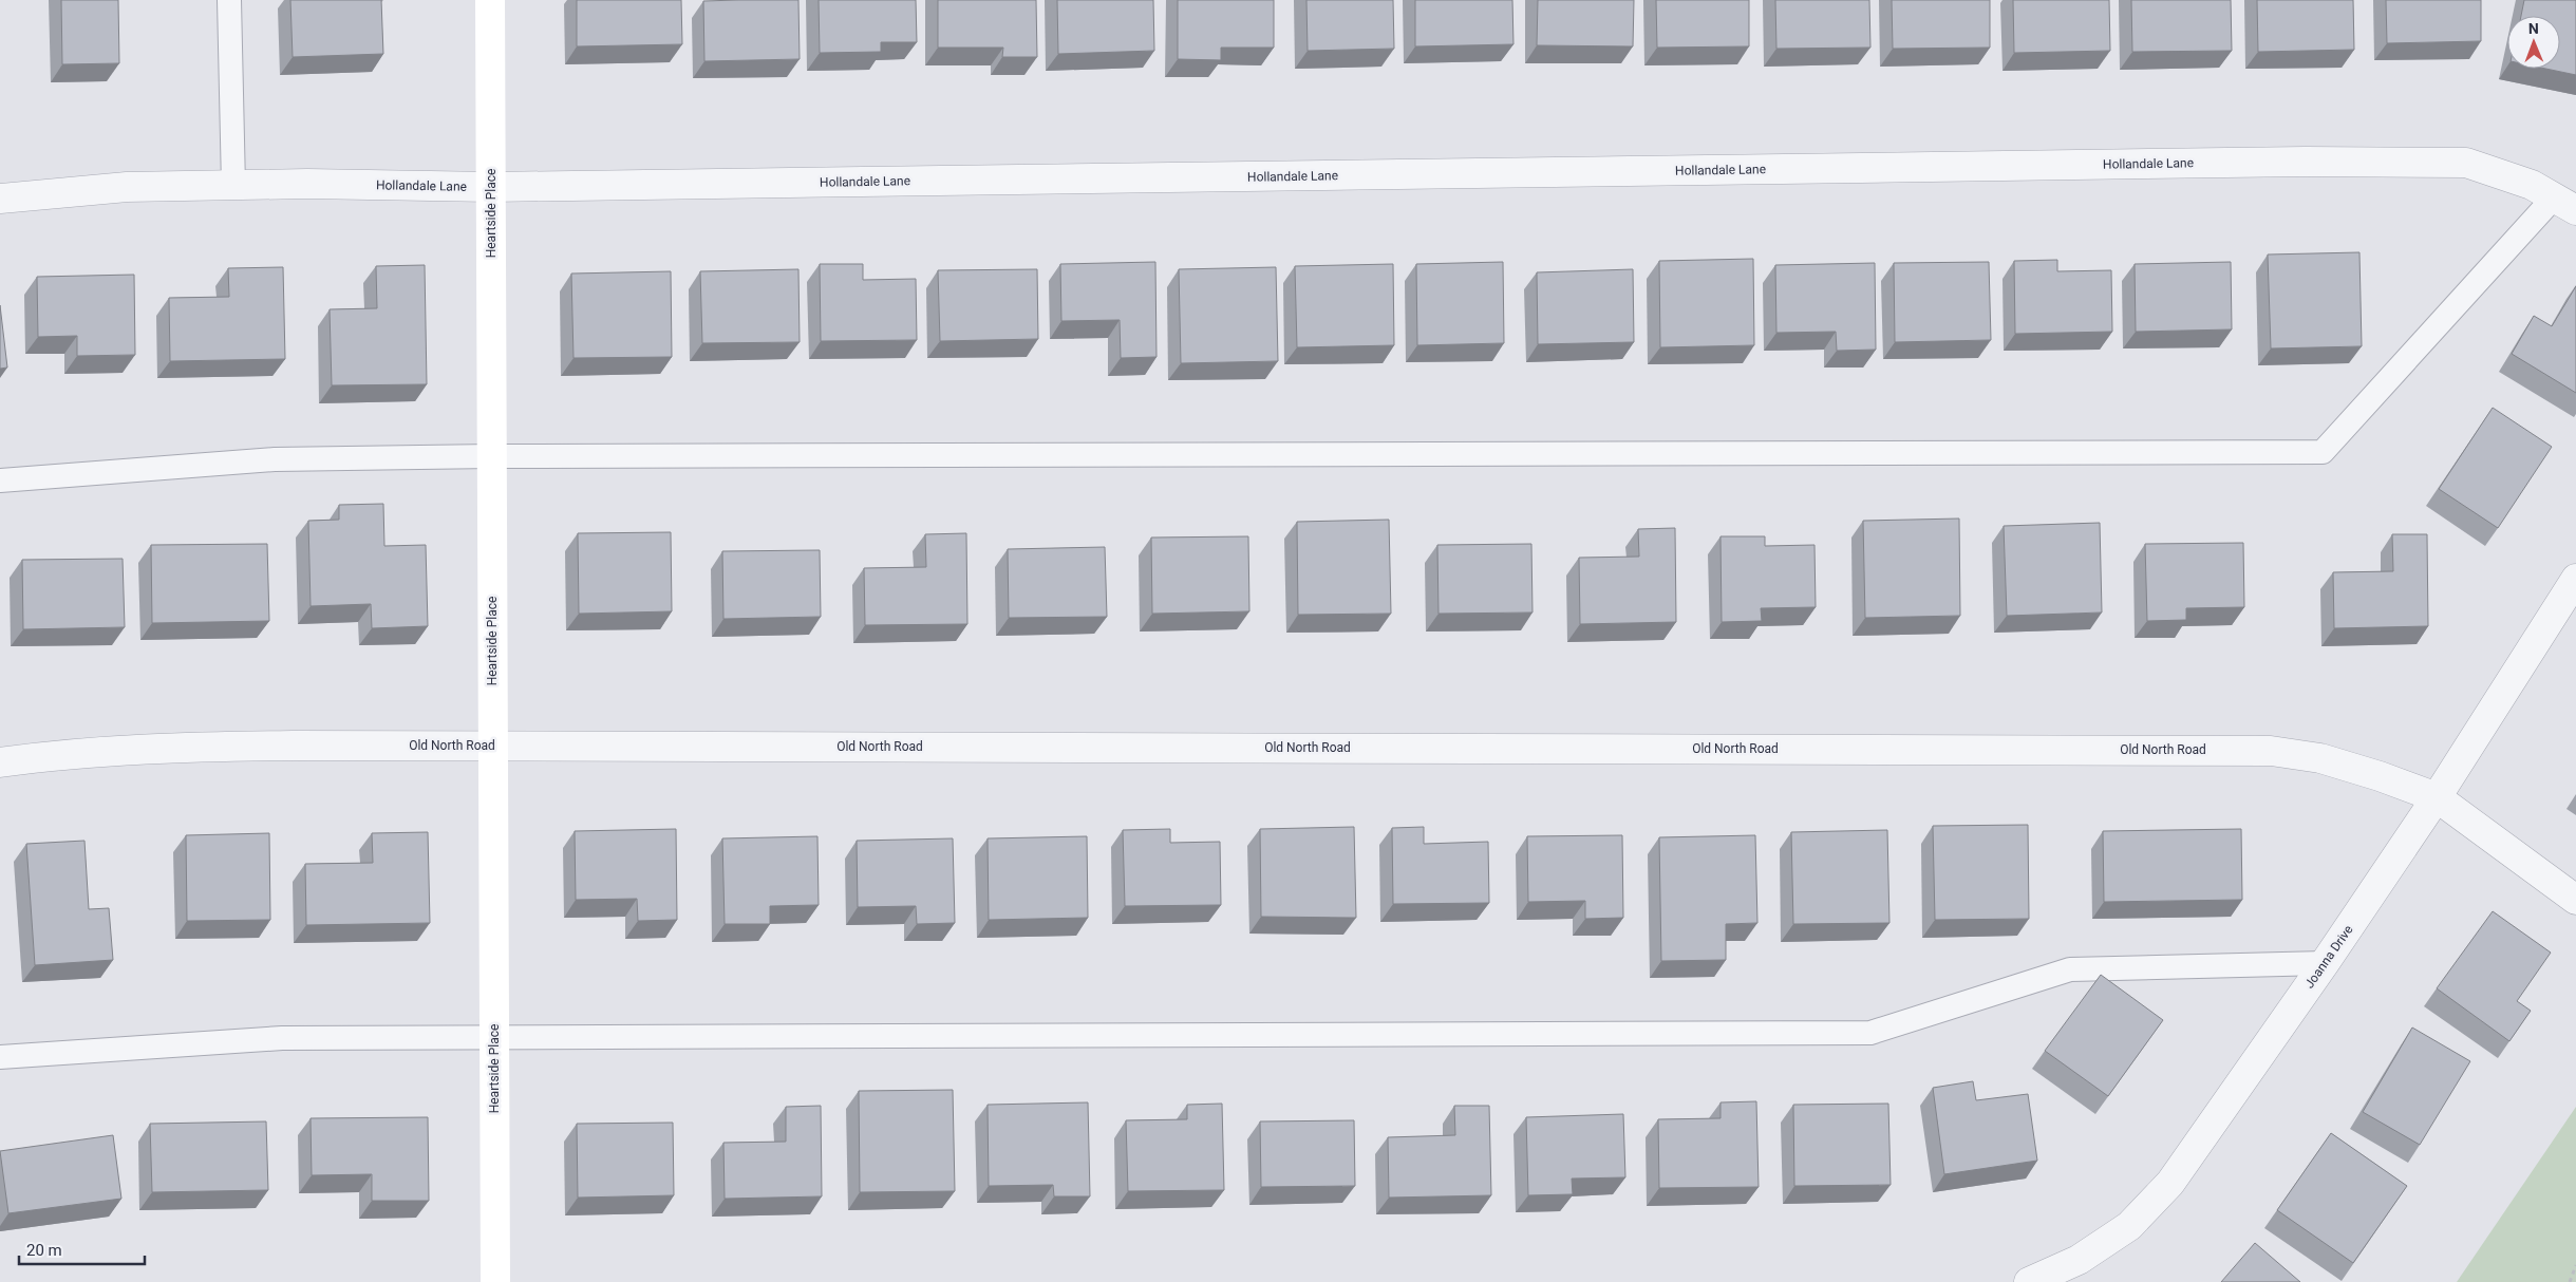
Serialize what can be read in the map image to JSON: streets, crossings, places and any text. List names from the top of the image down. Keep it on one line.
{"streets":{"street":["Hollandale Lane","Heartside Place","Old North Road","Joanna Drive"]},"crossings":[["Hollandale Lane","Heartside Place"],["Heartside Place","Old North Road"],["Old North Road","Joanna Drive"]],"scale_bar":"20 m","north":"top"}
